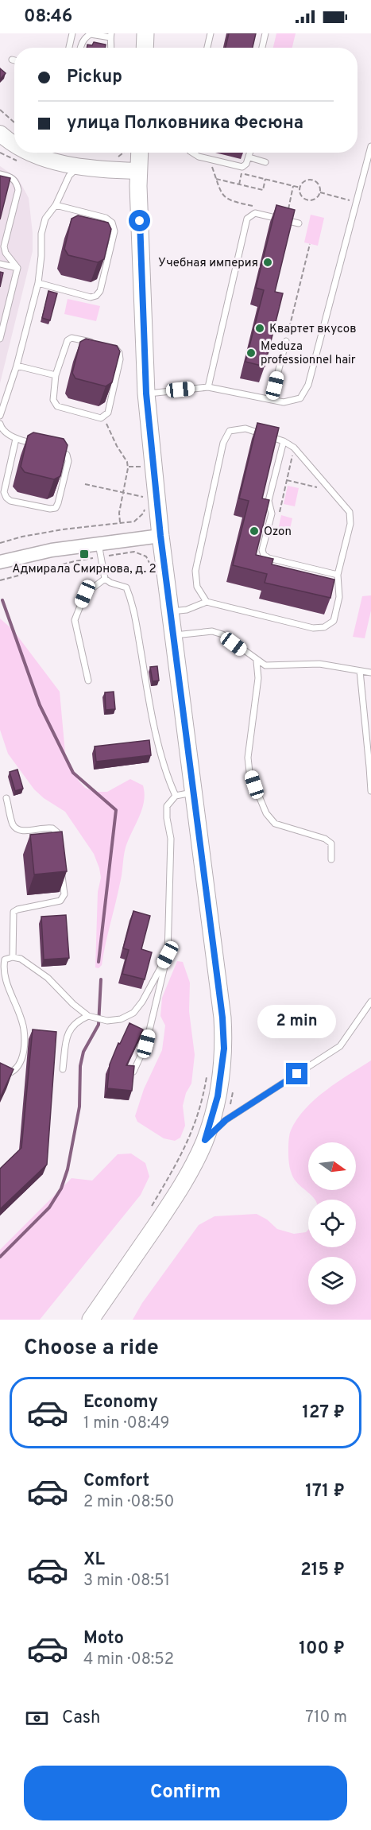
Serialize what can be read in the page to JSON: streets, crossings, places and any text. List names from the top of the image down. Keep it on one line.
{"places":{"other":["Учебная империя","Квартет вкусов","Meduza professionnel hair","Ozon"],"transit":["Адмирала Смирнова, д. 2"]},"north":"right","page":{"status":"08:46","banner":["Pickup","улица Полковника Фесюна"],"bubble":"2 min","heading":"Choose a ride","list":[{"name":"Economy","note":"1 min · 08:49","value":"127 ₽"},{"name":"Comfort","note":"2 min · 08:50","value":"171 ₽"},{"name":"XL","note":"3 min · 08:51","value":"215 ₽"},{"name":"Moto","note":"4 min · 08:52","value":"100 ₽"}],"pay":["Cash","710 m"],"buttons":"Confirm"}}
